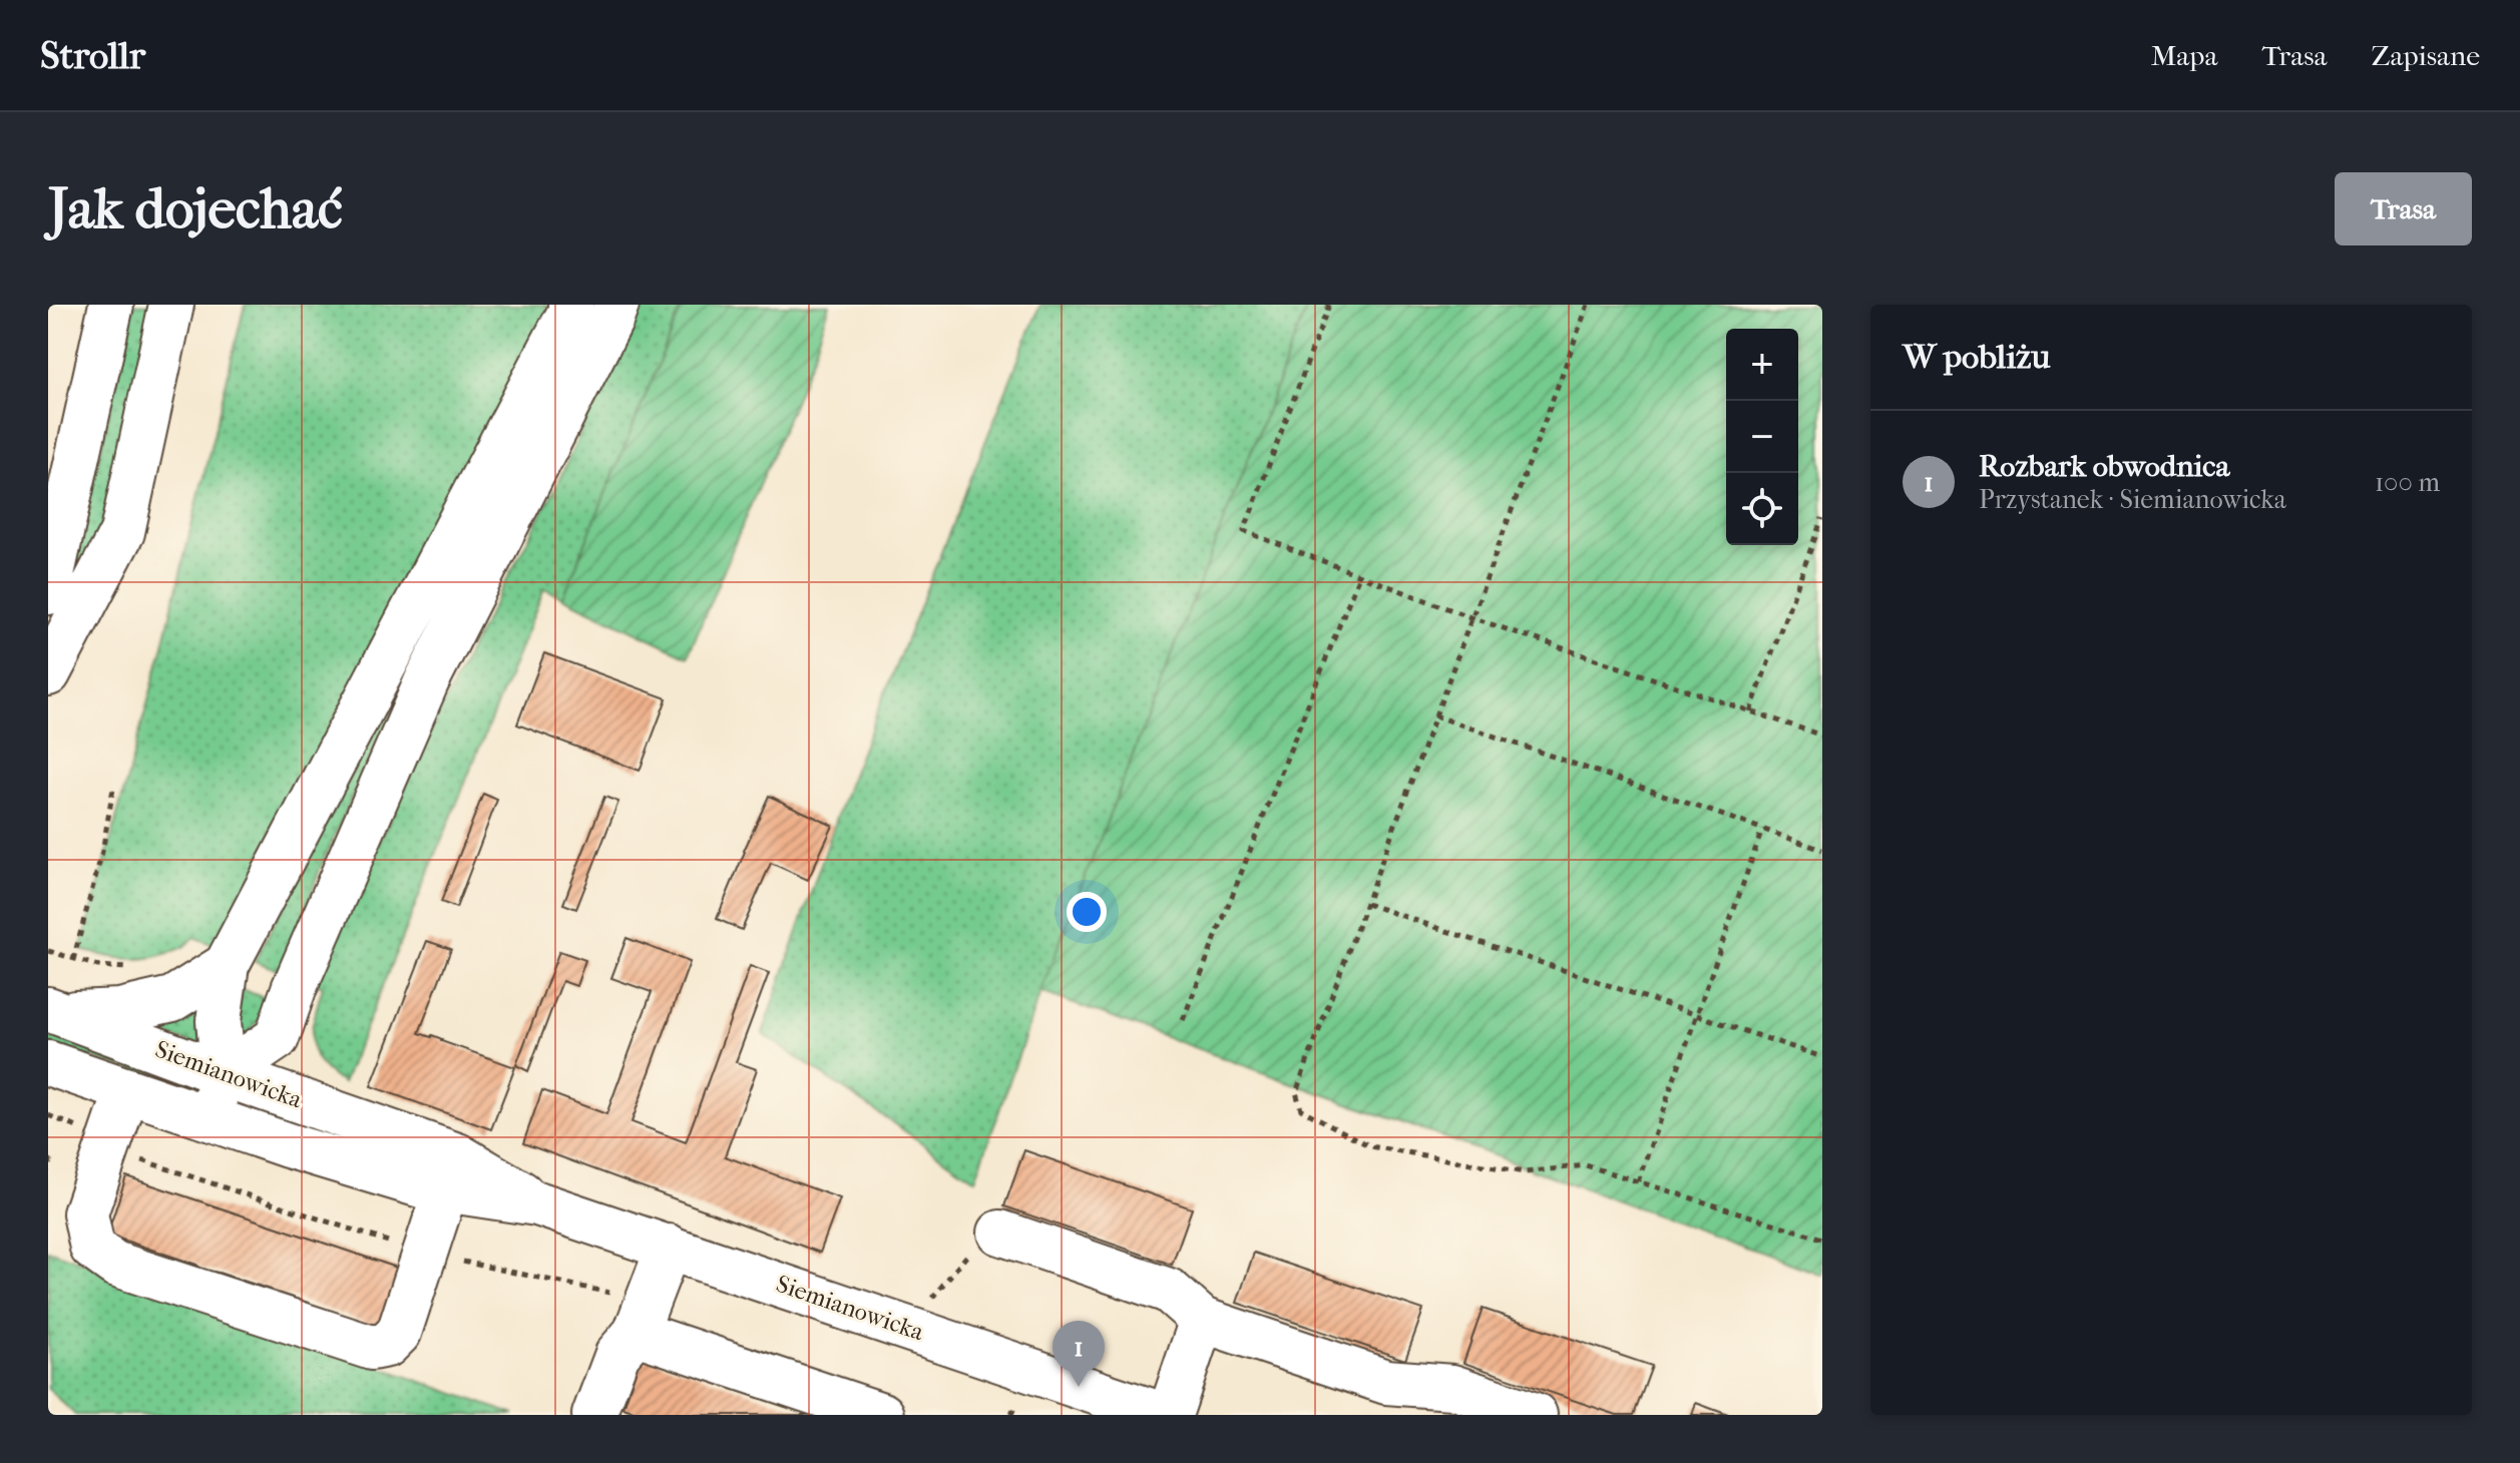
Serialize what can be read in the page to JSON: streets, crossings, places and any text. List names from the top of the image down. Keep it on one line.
{"streets":{"main road":["Siemianowicka"]},"page":{"header":"Strollr","nav":["Mapa","Trasa","Zapisane"],"buttons":"Trasa","title":"Jak dojechać","heading":"W pobliżu","map_buttons":["+","−"],"list":[{"mark":"1","name":"Rozbark obwodnica","note":"Przystanek · Siemianowicka","value":"100 m"}],"pins":"1"}}
